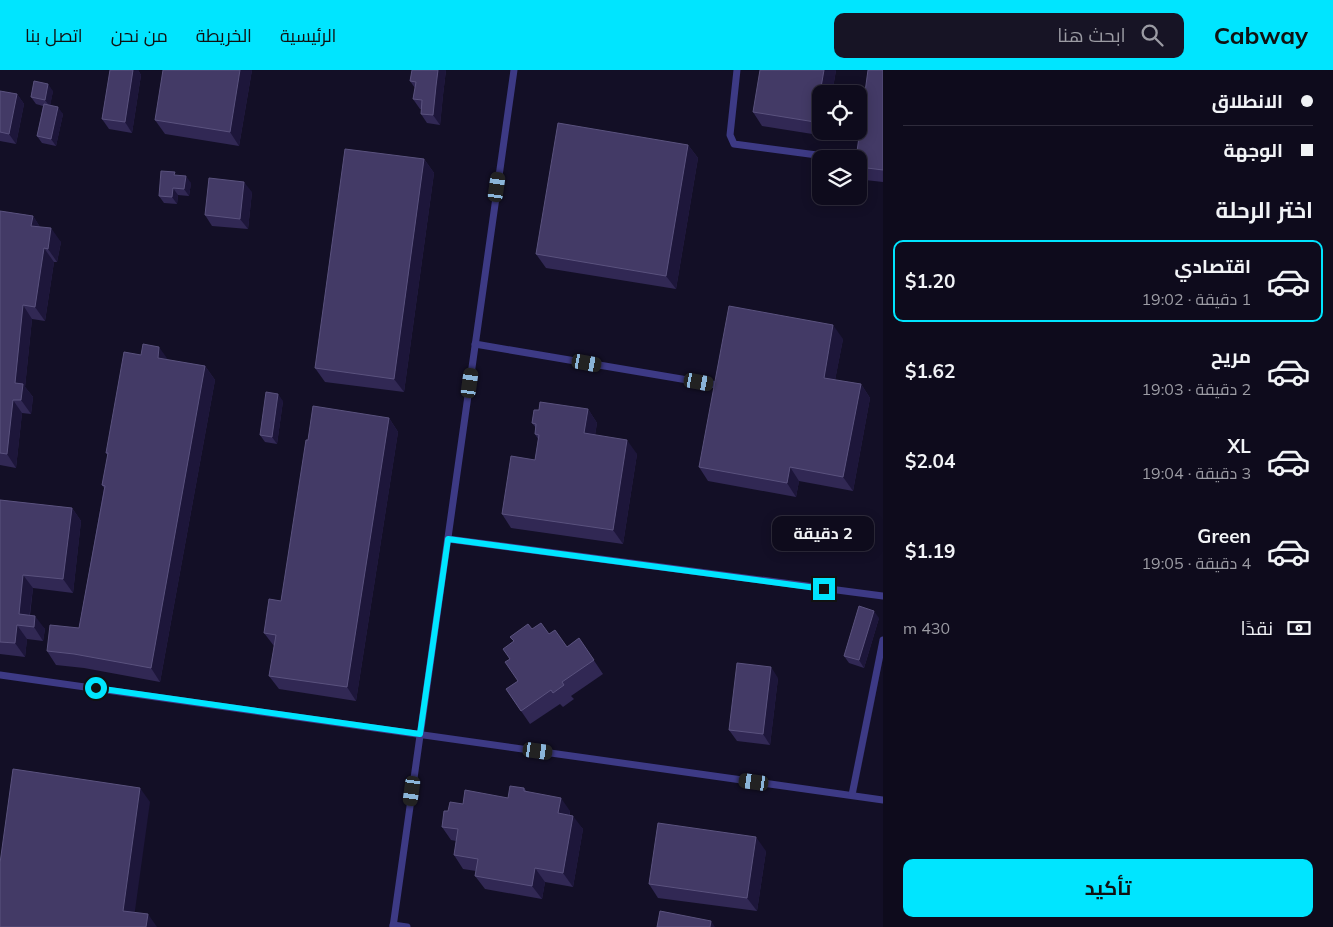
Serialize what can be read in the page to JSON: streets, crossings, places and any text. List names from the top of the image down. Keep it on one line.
{"page":{"header":"Cabway","search":"ابحث هنا","nav":["الرئيسية","الخريطة","من نحن","اتصل بنا"],"banner":["الانطلاق","الوجهة"],"heading":"اختر الرحلة","list":[{"name":"اقتصادي","note":"1 دقيقة · 19:02","value":"$1.20"},{"name":"مريح","note":"2 دقيقة · 19:03","value":"$1.62"},{"name":"XL","note":"3 دقيقة · 19:04","value":"$2.04"},{"name":"Green","note":"4 دقيقة · 19:05","value":"$1.19"}],"bubble":"2 دقيقة","pay":["نقدًا","430 m"],"buttons":"تأكيد"}}
